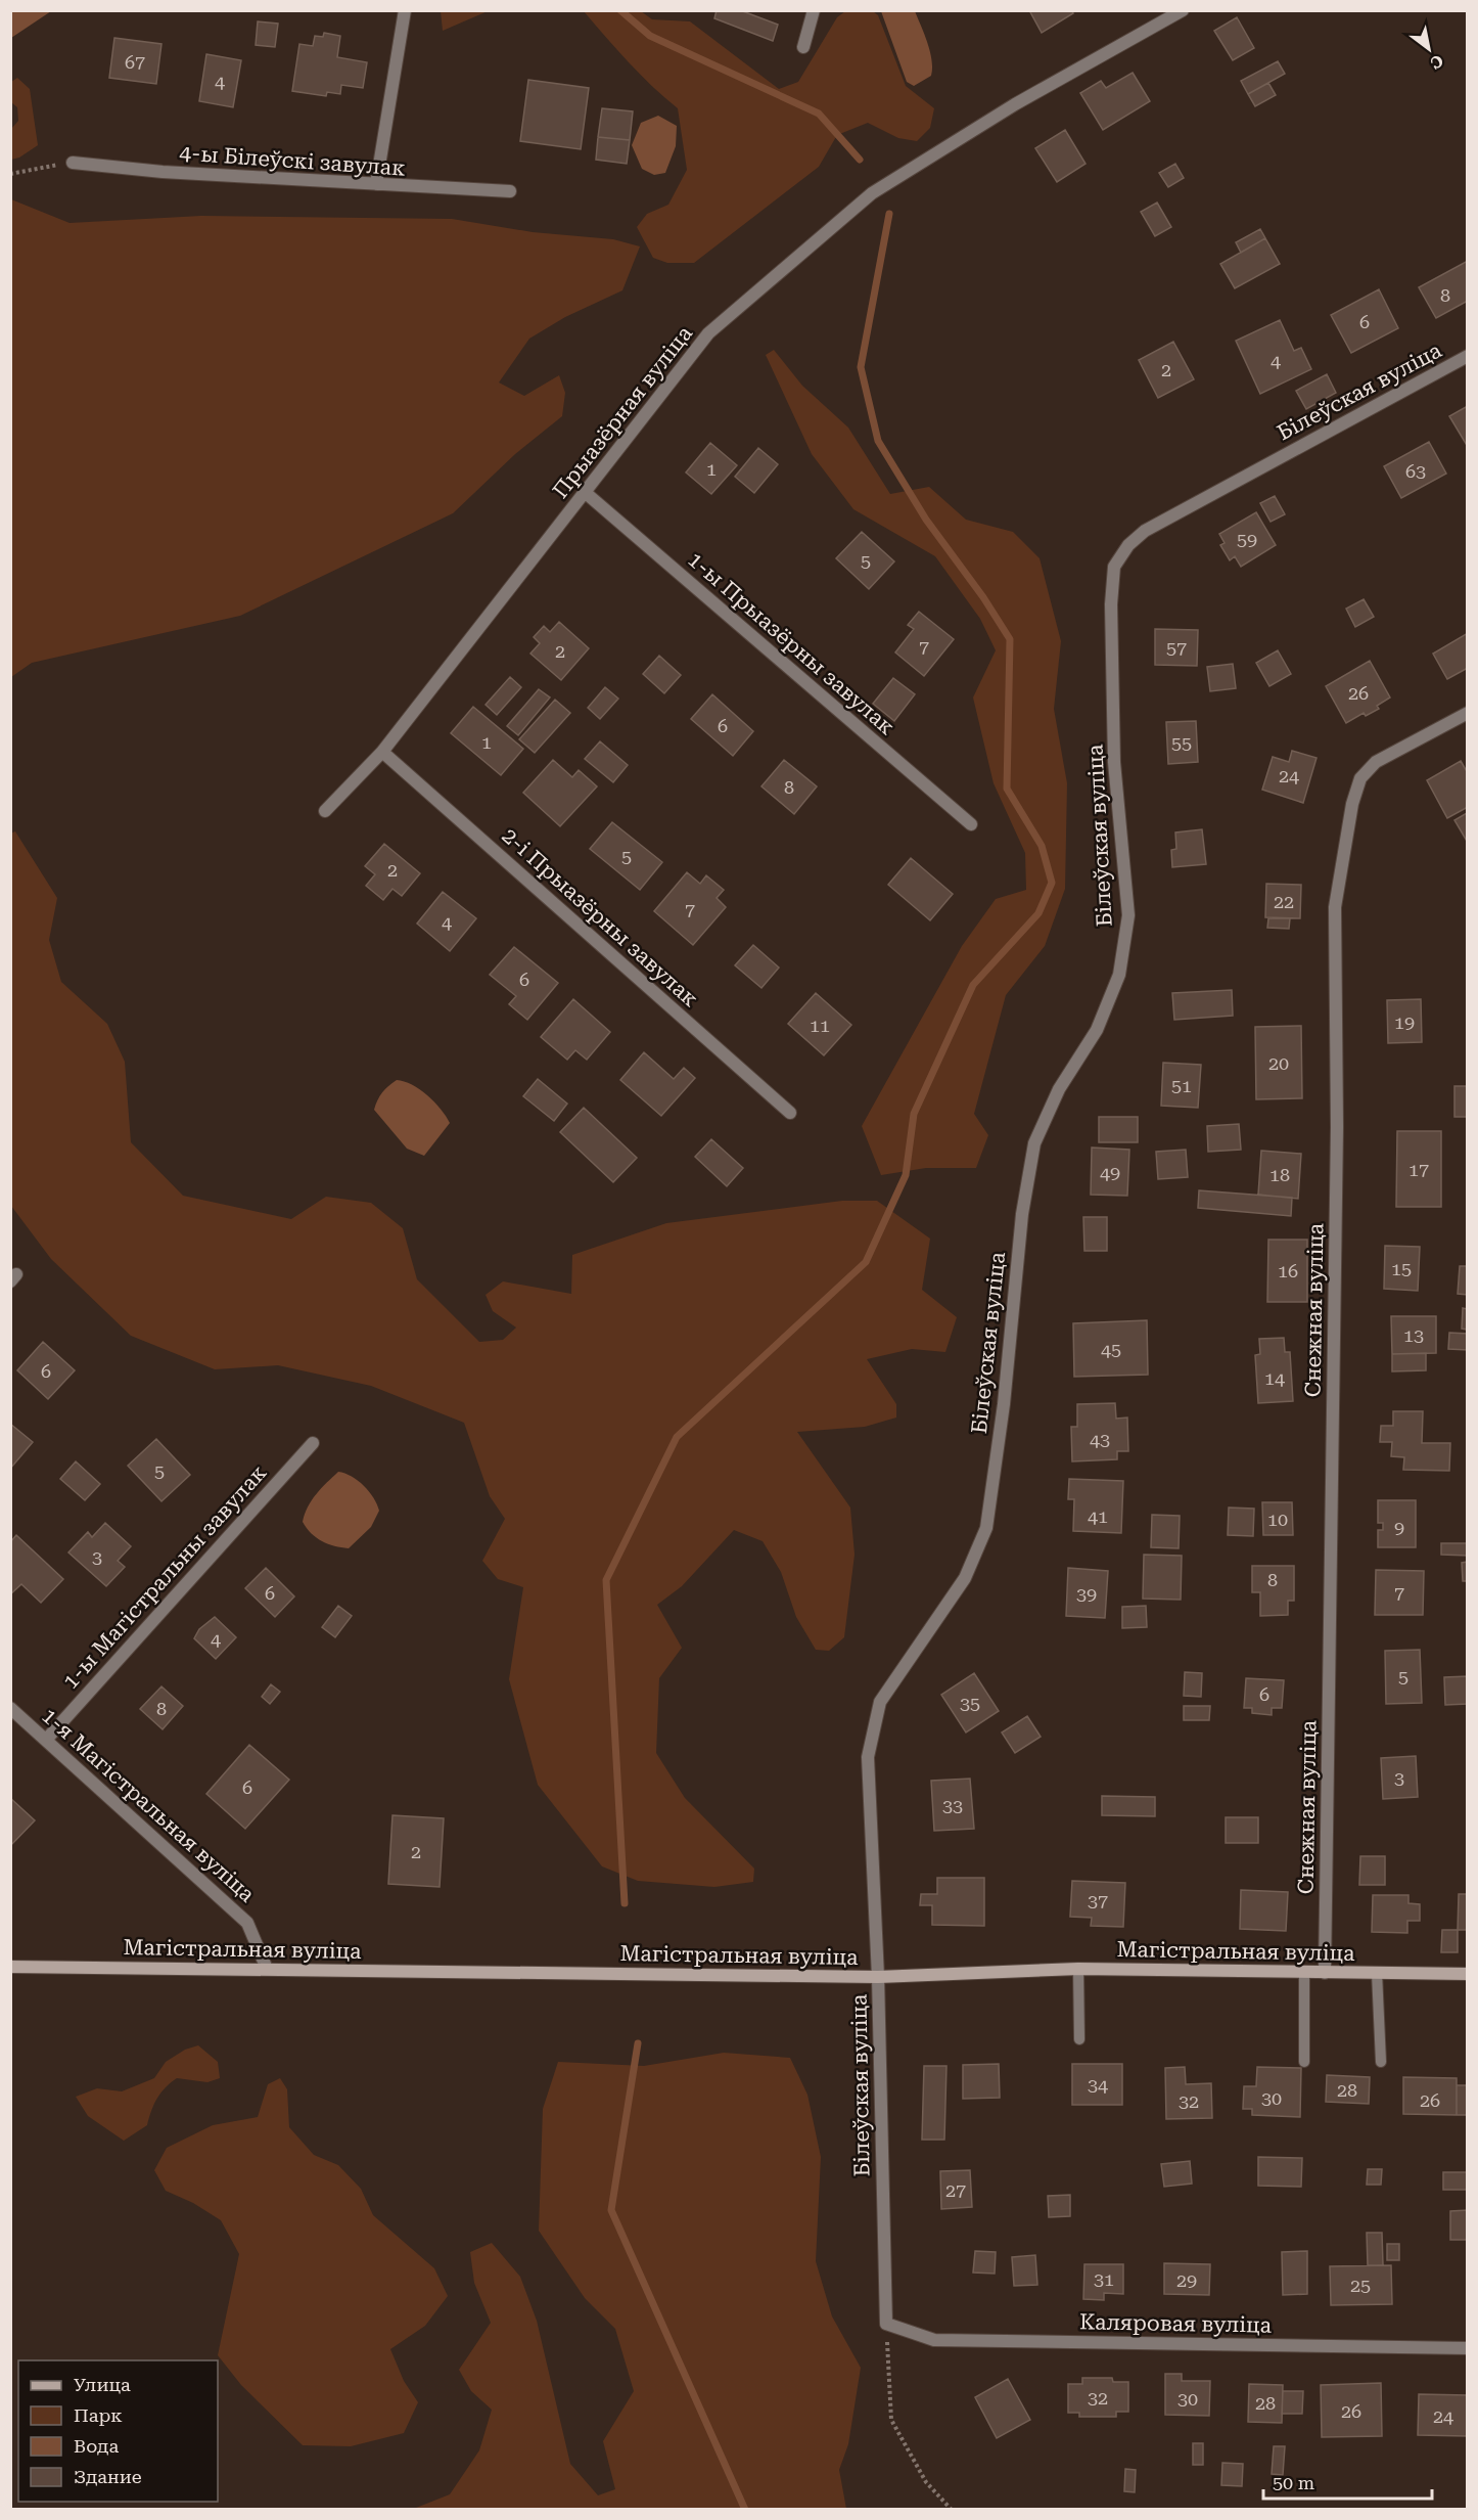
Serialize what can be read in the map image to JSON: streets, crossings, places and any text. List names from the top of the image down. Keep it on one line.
{"streets":{"street":["4-ы Білеўскі завулак","Білеўская вуліца","Прыазёрная вуліца","1-ы Прыазёрны завулак","2-і Прыазёрны завулак","Снежная вуліца","1-ы Магістральны завулак","1-я Магістральная вуліца","Магістральная вуліца","Каляровая вуліца"]},"crossings":[["Білеўская вуліца","Магістральная вуліца"],["Білеўская вуліца","Каляровая вуліца"],["Прыазёрная вуліца","1-ы Прыазёрны завулак"],["Прыазёрная вуліца","2-і Прыазёрны завулак"],["Снежная вуліца","Магістральная вуліца"],["1-ы Магістральны завулак","1-я Магістральная вуліца"],["1-я Магістральная вуліца","Магістральная вуліца"]],"house_numbers":["67","4","8","6","4","2","1","63","59","5","7","57","2","26","6","1","55","24","8","5","2","22","7","4","6","19","11","20","51","17","49","18","15","16","13","45","6","14","43","5","41","10","9","3","8","6","7","39","4","5","6","35","8","3","6","33","2","37","34","28","30","26","32","27","31","29","25","32","30","28","26","24"],"legend":["Улица","Парк","Вода","Здание"],"scale_bar":"50 m","north":"bottom right"}
